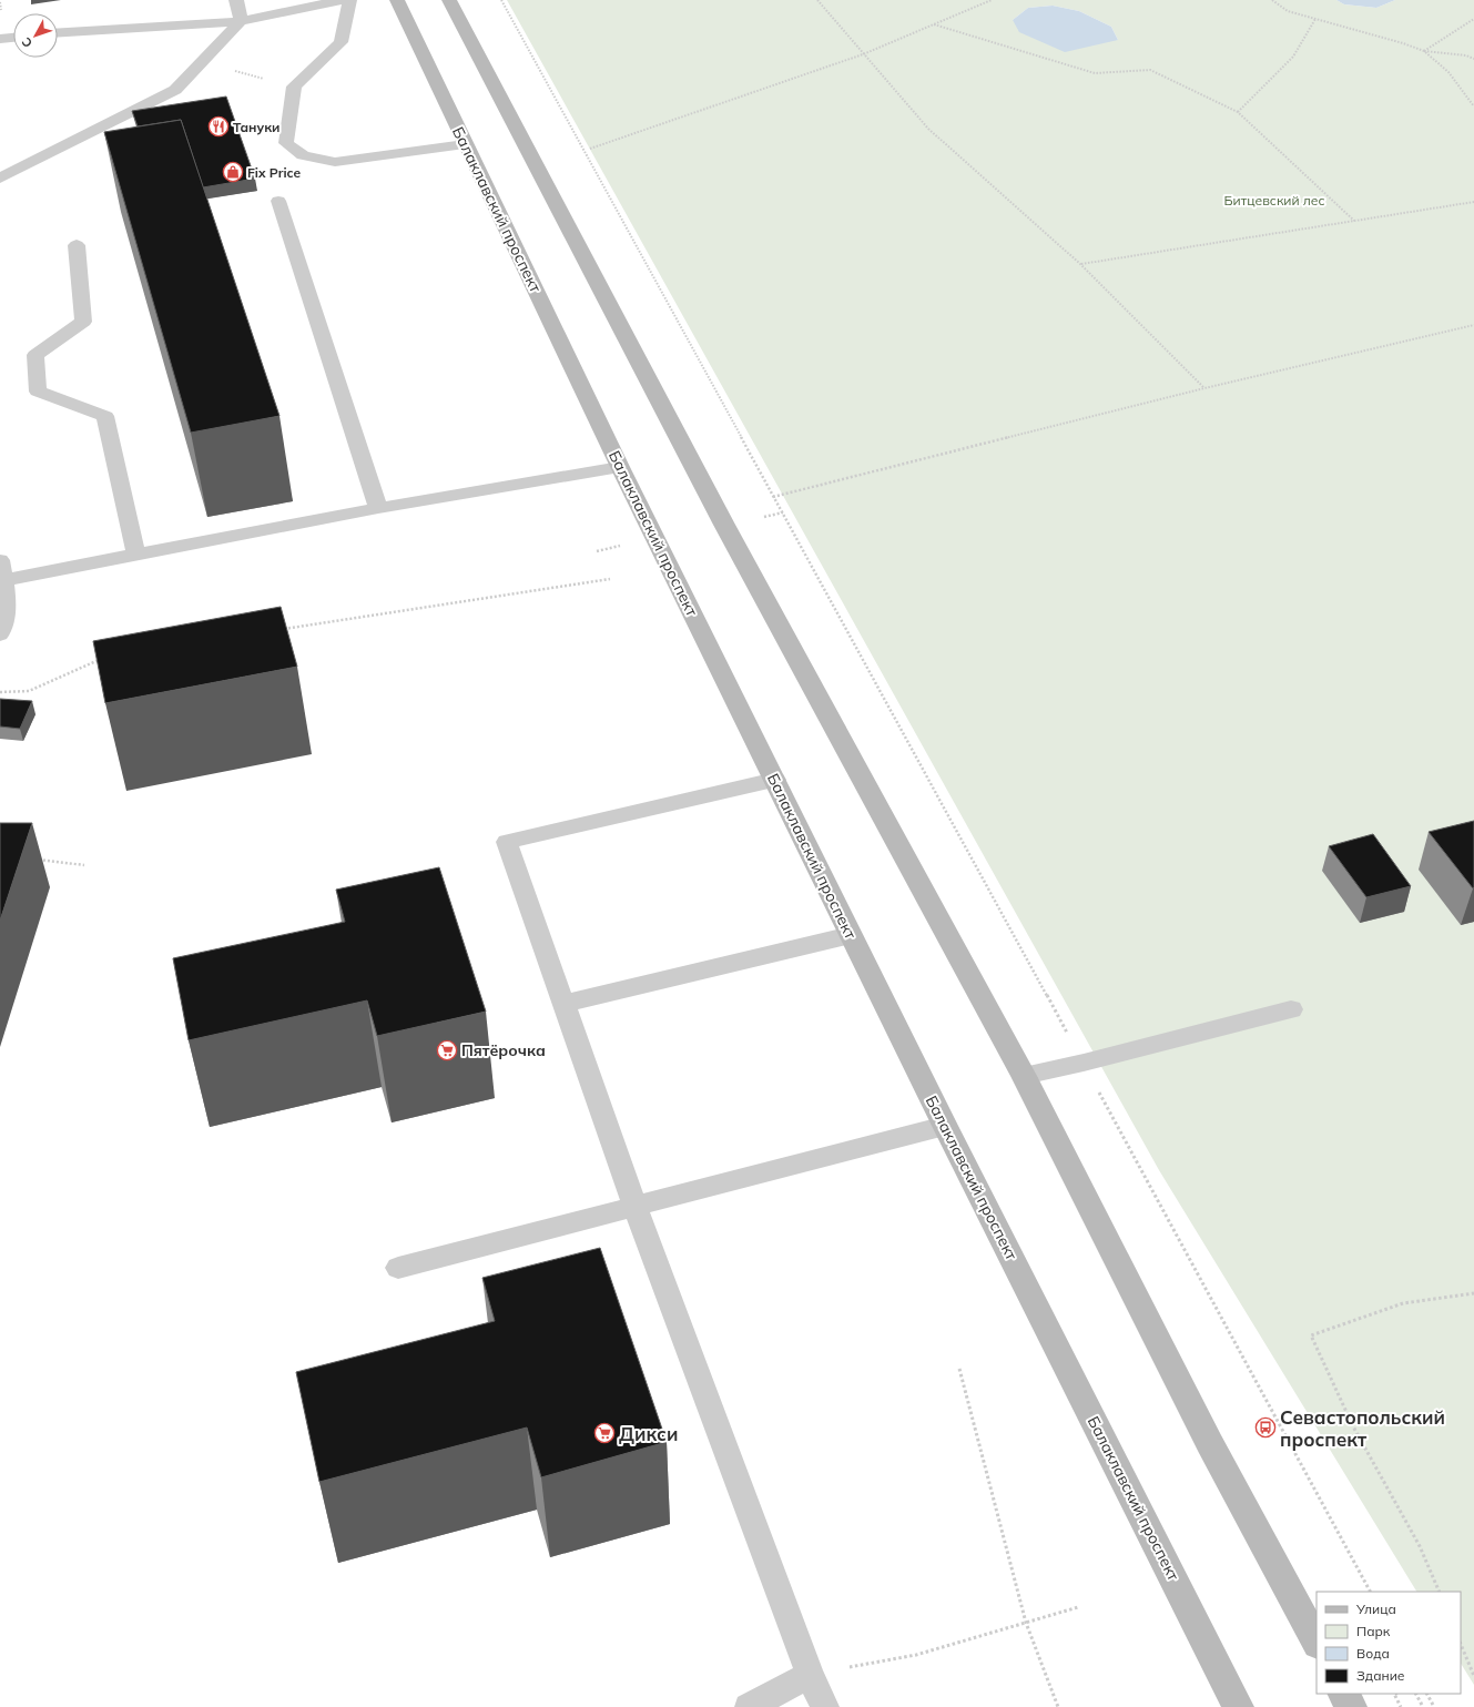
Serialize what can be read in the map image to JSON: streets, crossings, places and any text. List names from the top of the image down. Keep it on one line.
{"streets":{"main road":["Балаклавский проспект"]},"parks":["Битцевский лес"],"places":{"restaurant":["Тануки"],"shop":["Fix Price"],"supermarket":["Пятёрочка","Дикси"],"bus stop":["Севастопольский проспект"]},"legend":["Улица","Парк","Вода","Здание"],"north":"bottom left"}
